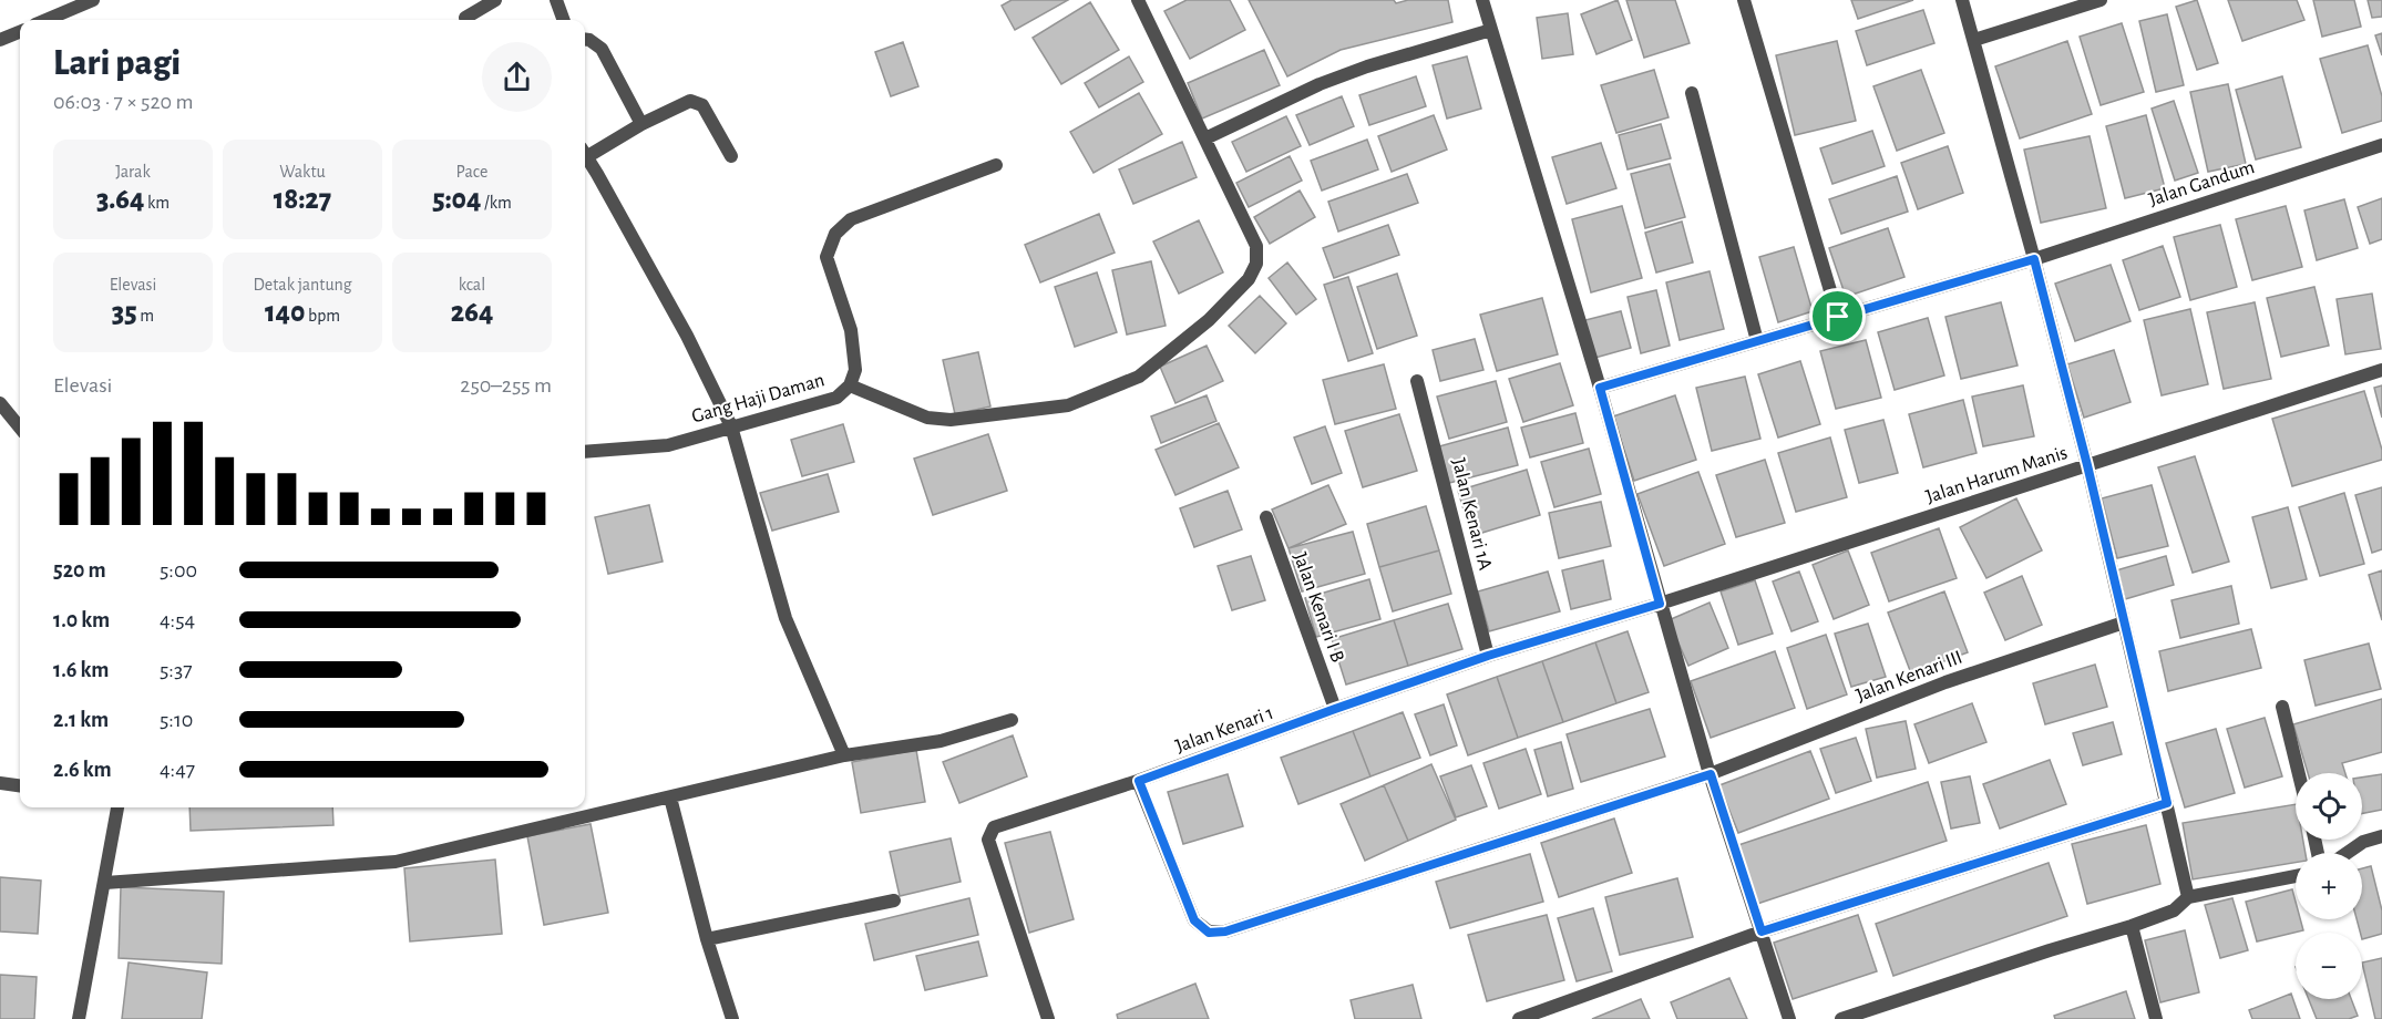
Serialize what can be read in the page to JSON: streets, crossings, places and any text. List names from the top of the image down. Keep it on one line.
{"streets":{"street":["Jalan Gandum","Gang Haji Daman","Jalan Harum Manis","Jalan Kenari 1A","Jalan Kenari I B","Jalan Kenari III","Jalan Kenari 1"]},"crossings":[["Jalan Harum Manis","Jalan Kenari 1"],["Jalan Kenari 1A","Jalan Kenari 1"],["Jalan Kenari I B","Jalan Kenari 1"],["Jalan Kenari III","Jalan Kenari 1"]],"page":{"heading":["Lari pagi","06:03 · 7 × 520 m"],"stats":[["Jarak","3.64 km"],["Waktu","18:27"],["Pace","5:04 /km"],["Elevasi","35 m"],["Detak jantung","140 bpm"],["kcal","264"]],"chart":["Elevasi","250–255 m"],"list":[{"name":"520 m","note":"5:00"},{"name":"1.0 km","note":"4:54"},{"name":"1.6 km","note":"5:37"},{"name":"2.1 km","note":"5:10"},{"name":"2.6 km","note":"4:47"}],"map_buttons":["+","−"]}}
